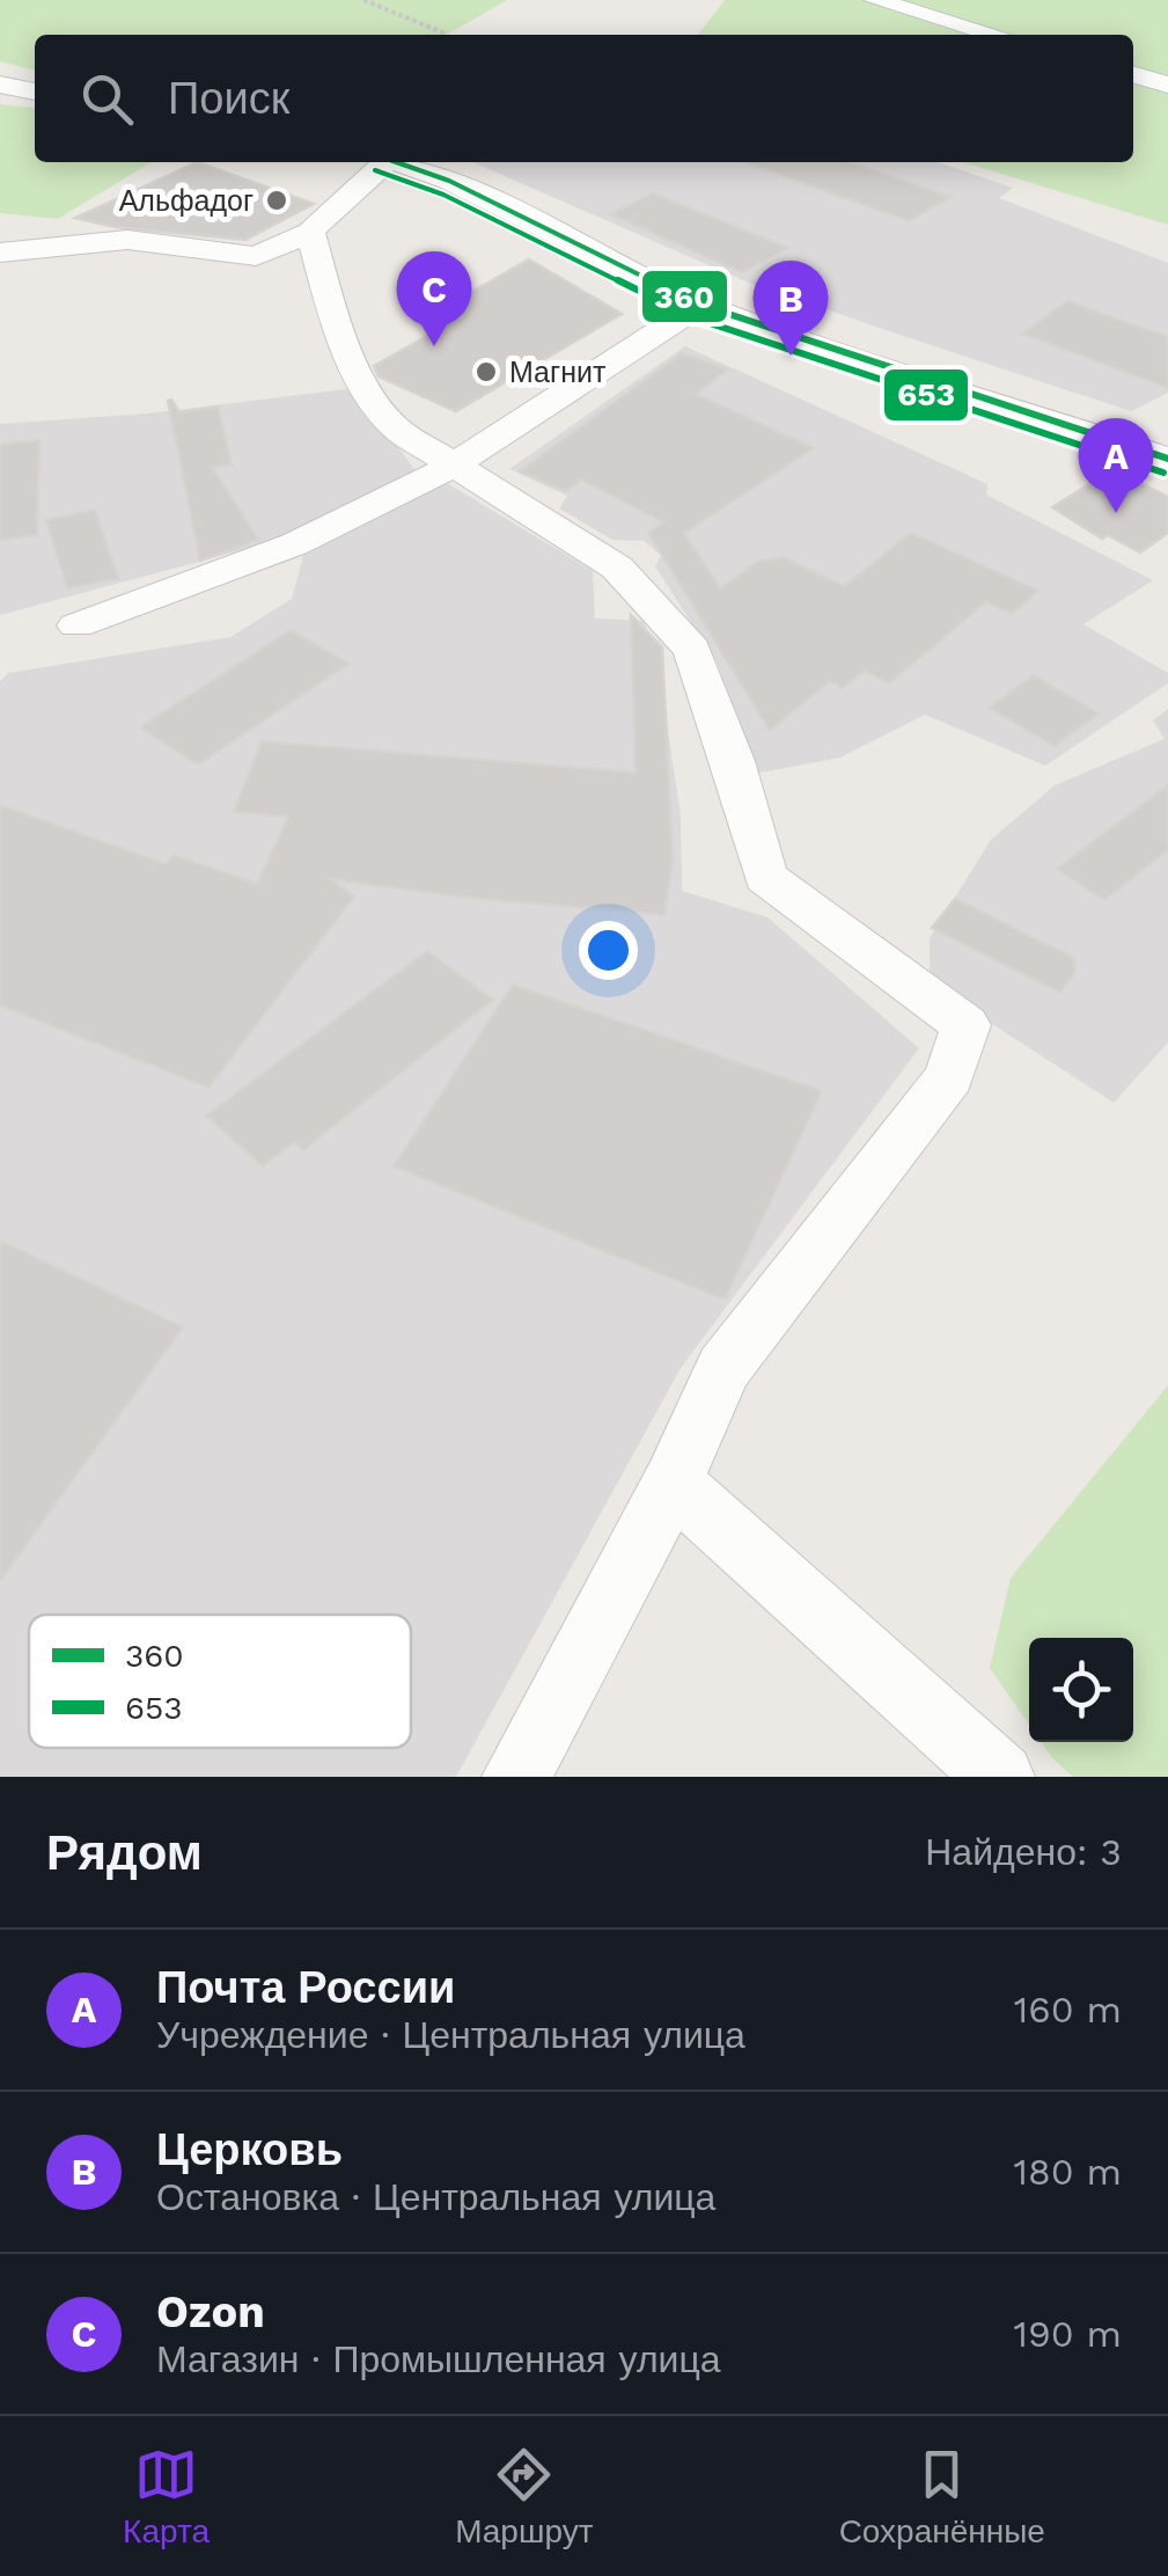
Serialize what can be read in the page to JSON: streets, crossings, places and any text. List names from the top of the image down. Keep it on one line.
{"places":["Альфадог","Магнит"],"lines":["transit line 360","transit line 653"],"legend":["360","653"],"page":{"search":"Поиск","pins":["C","B","A"],"heading":["Рядом","Найдено: 3"],"list":[{"mark":"A","name":"Почта России","note":"Учреждение · Центральная улица","value":"160 m"},{"mark":"B","name":"Церковь","note":"Остановка · Центральная улица","value":"180 m"},{"mark":"C","name":"Ozon","note":"Магазин · Промышленная улица","value":"190 m"}],"nav":["Карта","Маршрут","Сохранённые"]}}
